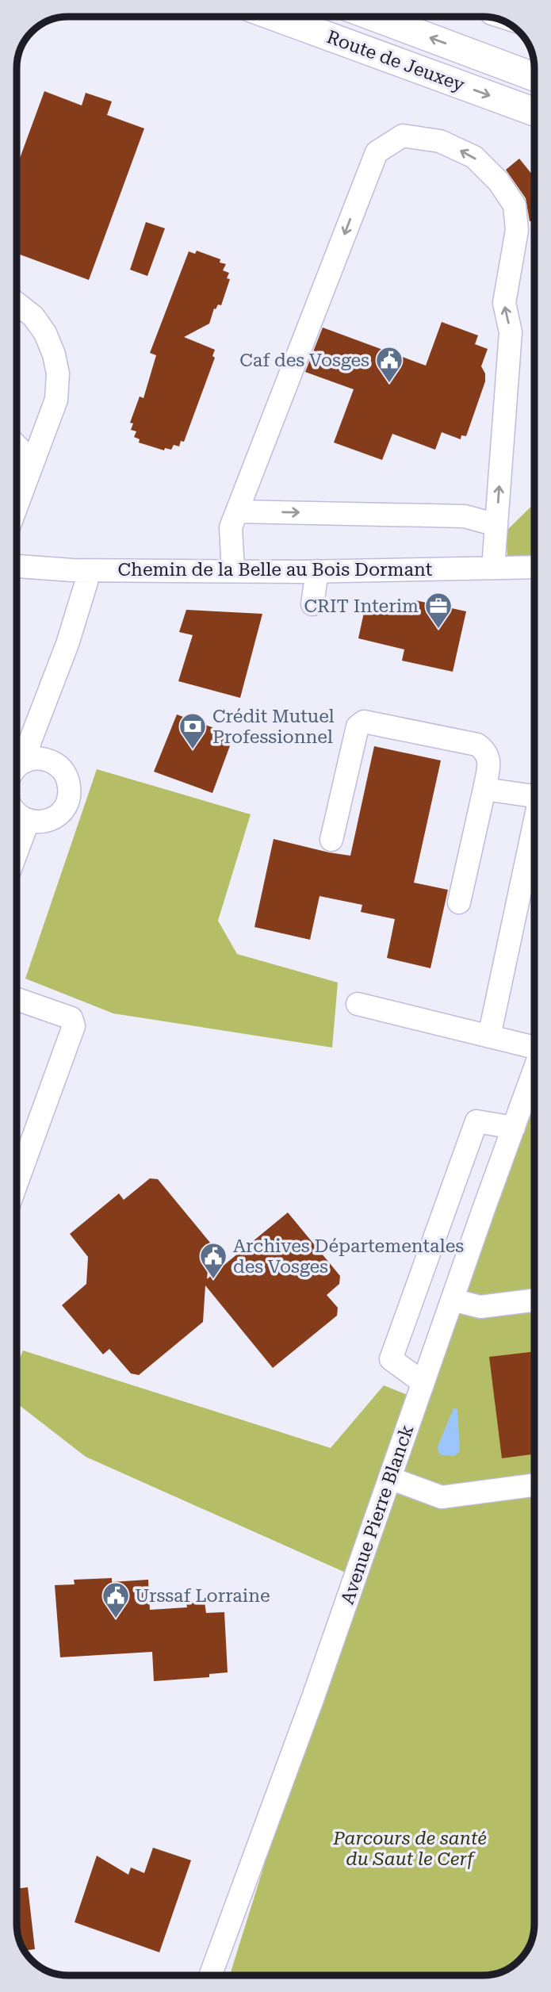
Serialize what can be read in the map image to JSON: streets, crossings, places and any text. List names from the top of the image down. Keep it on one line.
{"streets":{"main road":["Route de Jeuxey"],"street":["Chemin de la Belle au Bois Dormant","Avenue Pierre Blanck"]},"parks":["Parcours de santé du Saut le Cerf"],"places":{"public building":["Caf des Vosges","Archives Départementales des Vosges","Urssaf Lorraine"],"office":["CRIT Interim"],"bank":["Crédit Mutuel Professionnel"]}}
